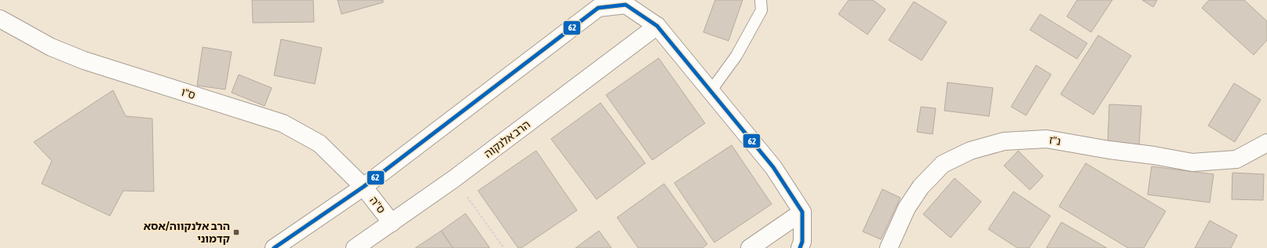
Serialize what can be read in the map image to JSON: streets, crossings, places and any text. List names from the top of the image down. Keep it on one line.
{"streets":{"street":["ס\"ו","הרב אלנקוה","נ\"ז","ס\"ה"]},"crossings":[["ס\"ו","ס\"ה"],["הרב אלנקוה","ס\"ה"]],"places":{"transit":["הרב אלנקווה/אסא קדמוני"]},"lines":["transit line 62"]}
